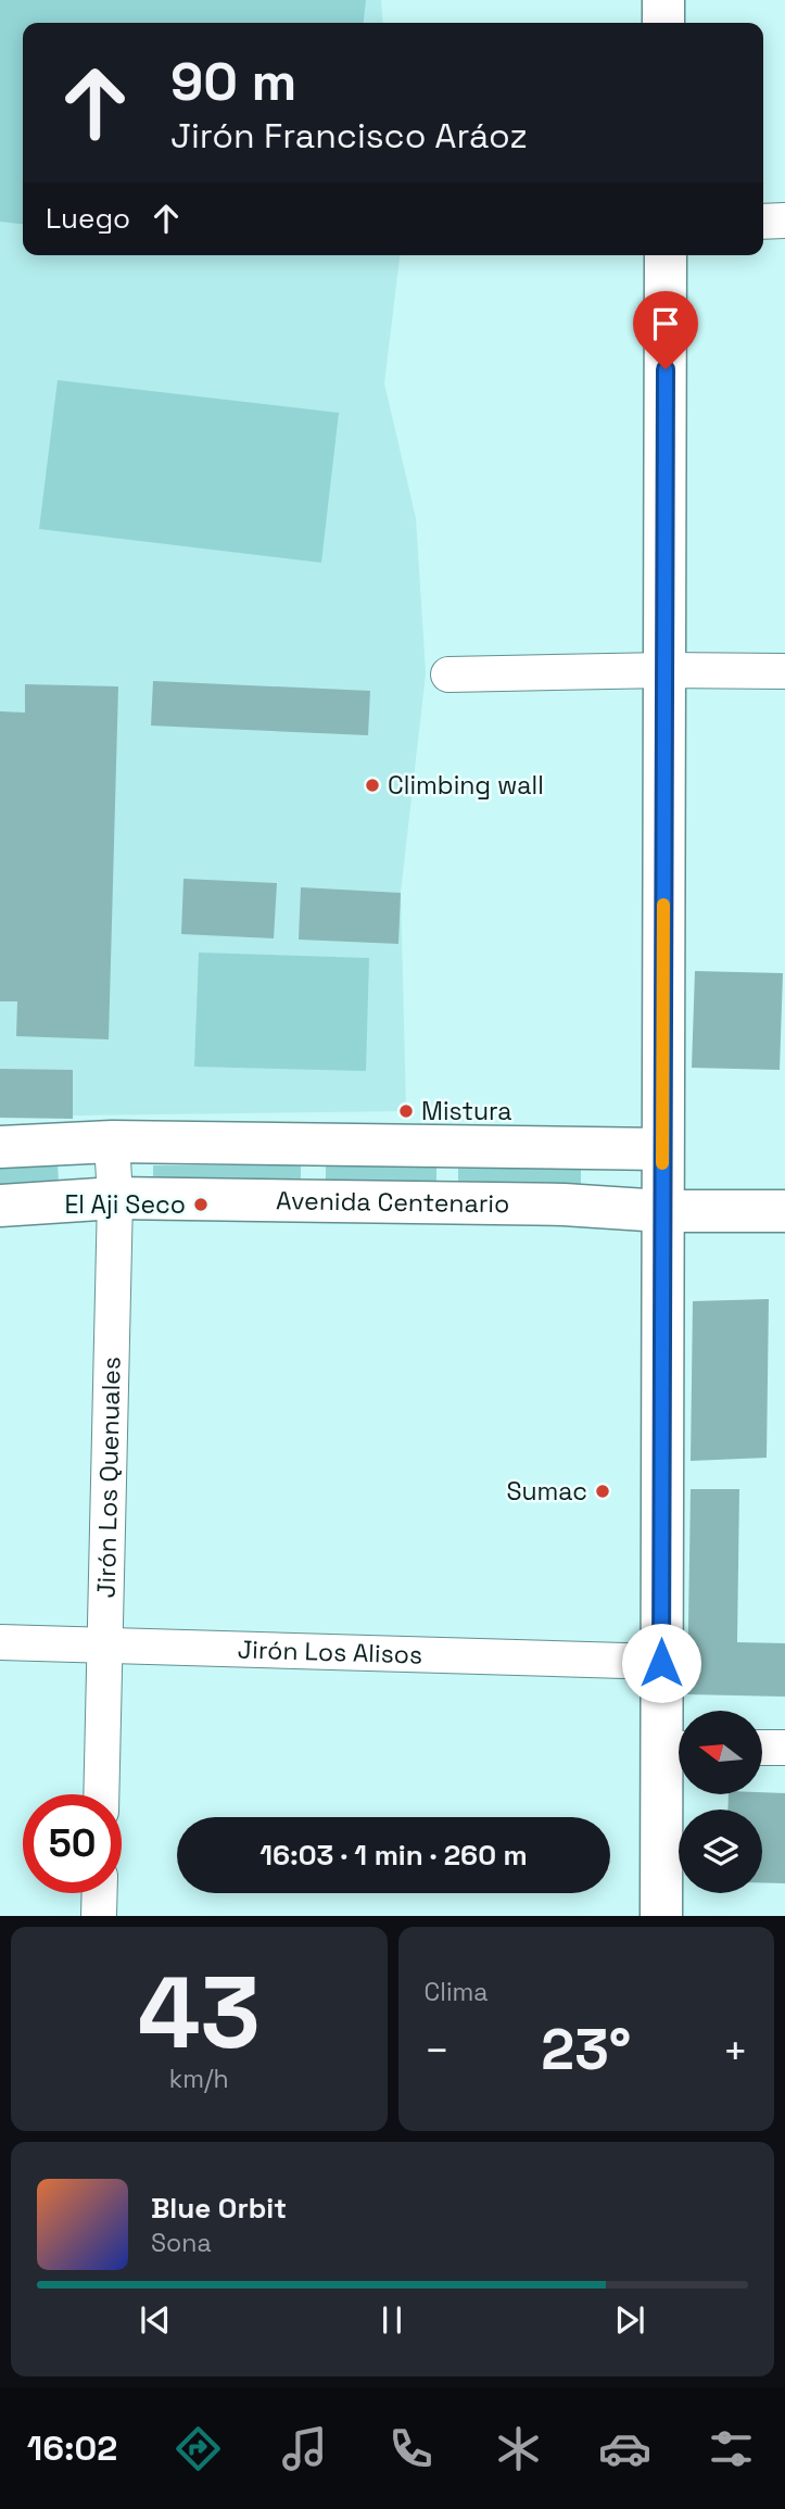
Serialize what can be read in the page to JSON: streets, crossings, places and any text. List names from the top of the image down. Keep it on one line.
{"streets":{"main road":["Avenida Centenario"],"street":["Jirón Los Quenuales","Jirón Los Alisos"]},"crossings":[["Avenida Centenario","Jirón Los Quenuales"],["Jirón Los Quenuales","Jirón Los Alisos"]],"places":["Climbing wall","Mistura","El Aji Seco","Sumac"],"north":"left","page":{"turn":["90 m","Jirón Francisco Aráoz"],"then":"Luego","limit":"50","trip":"16:03 · 1 min · 260 m","tile":[["43","km/h"],"Clima"],"heat":["−","23°","+"],"song":["Blue Orbit","Sona"],"tabs":"16:02"}}
